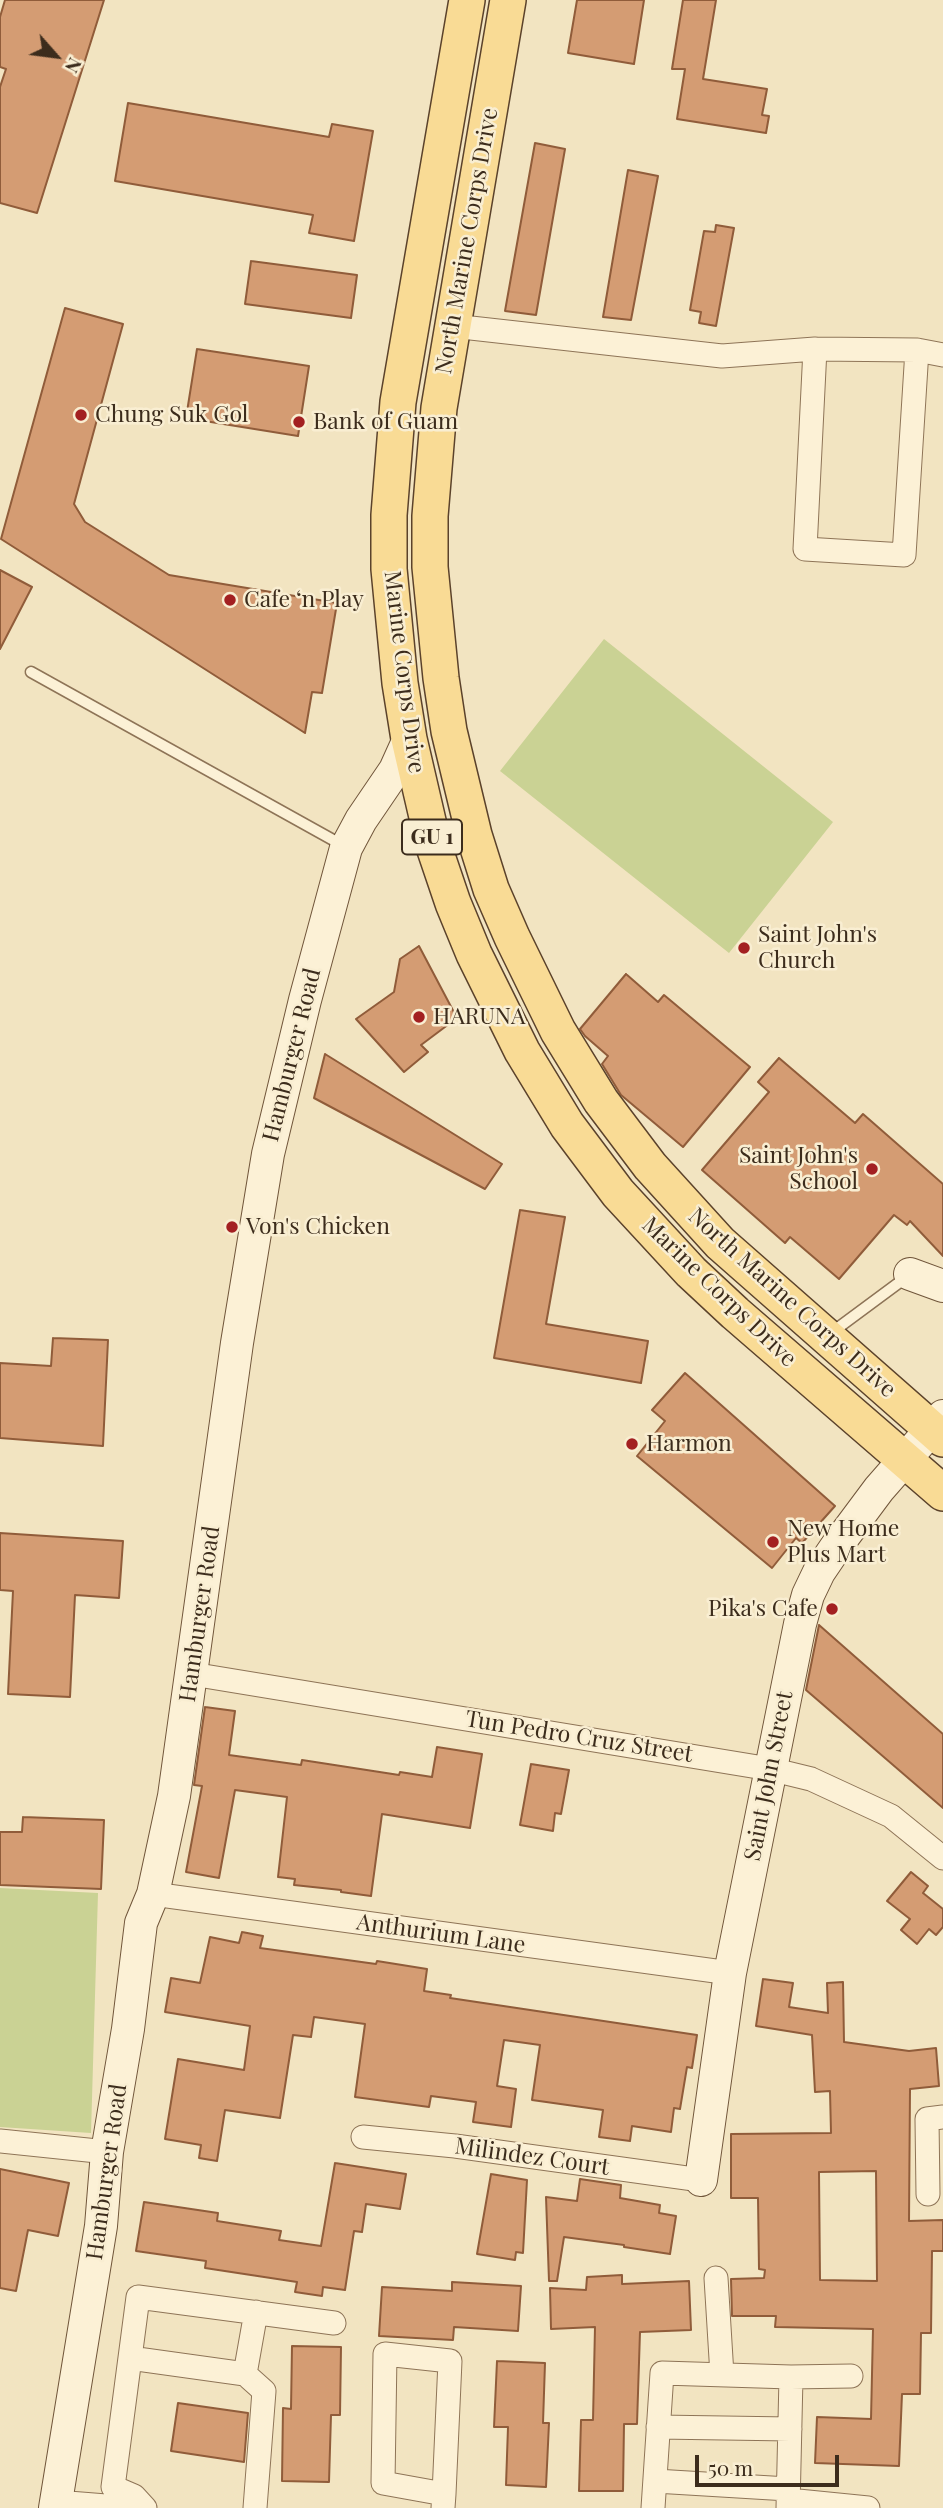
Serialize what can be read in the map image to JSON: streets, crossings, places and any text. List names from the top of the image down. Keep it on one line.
{"streets":{"main road":["North Marine Corps Drive","Marine Corps Drive","GU 1"],"street":["Hamburger Road","Tun Pedro Cruz Street","Saint John Street","Anthurium Lane","Milindez Court"]},"crossings":[["North Marine Corps Drive","Saint John Street"],["Marine Corps Drive","Hamburger Road"],["Marine Corps Drive","Saint John Street"],["Hamburger Road","Tun Pedro Cruz Street"],["Hamburger Road","Anthurium Lane"],["Tun Pedro Cruz Street","Saint John Street"],["Saint John Street","Anthurium Lane"],["Saint John Street","Milindez Court"]],"places":["Chung Suk Gol","Bank of Guam","Cafe ‘n Play","Saint John's Church","HARUNA","Saint John's School","Von's Chicken","Harmon","New Home Plus Mart","Pika's Cafe"],"scale_bar":"50 m","north":"bottom right"}
